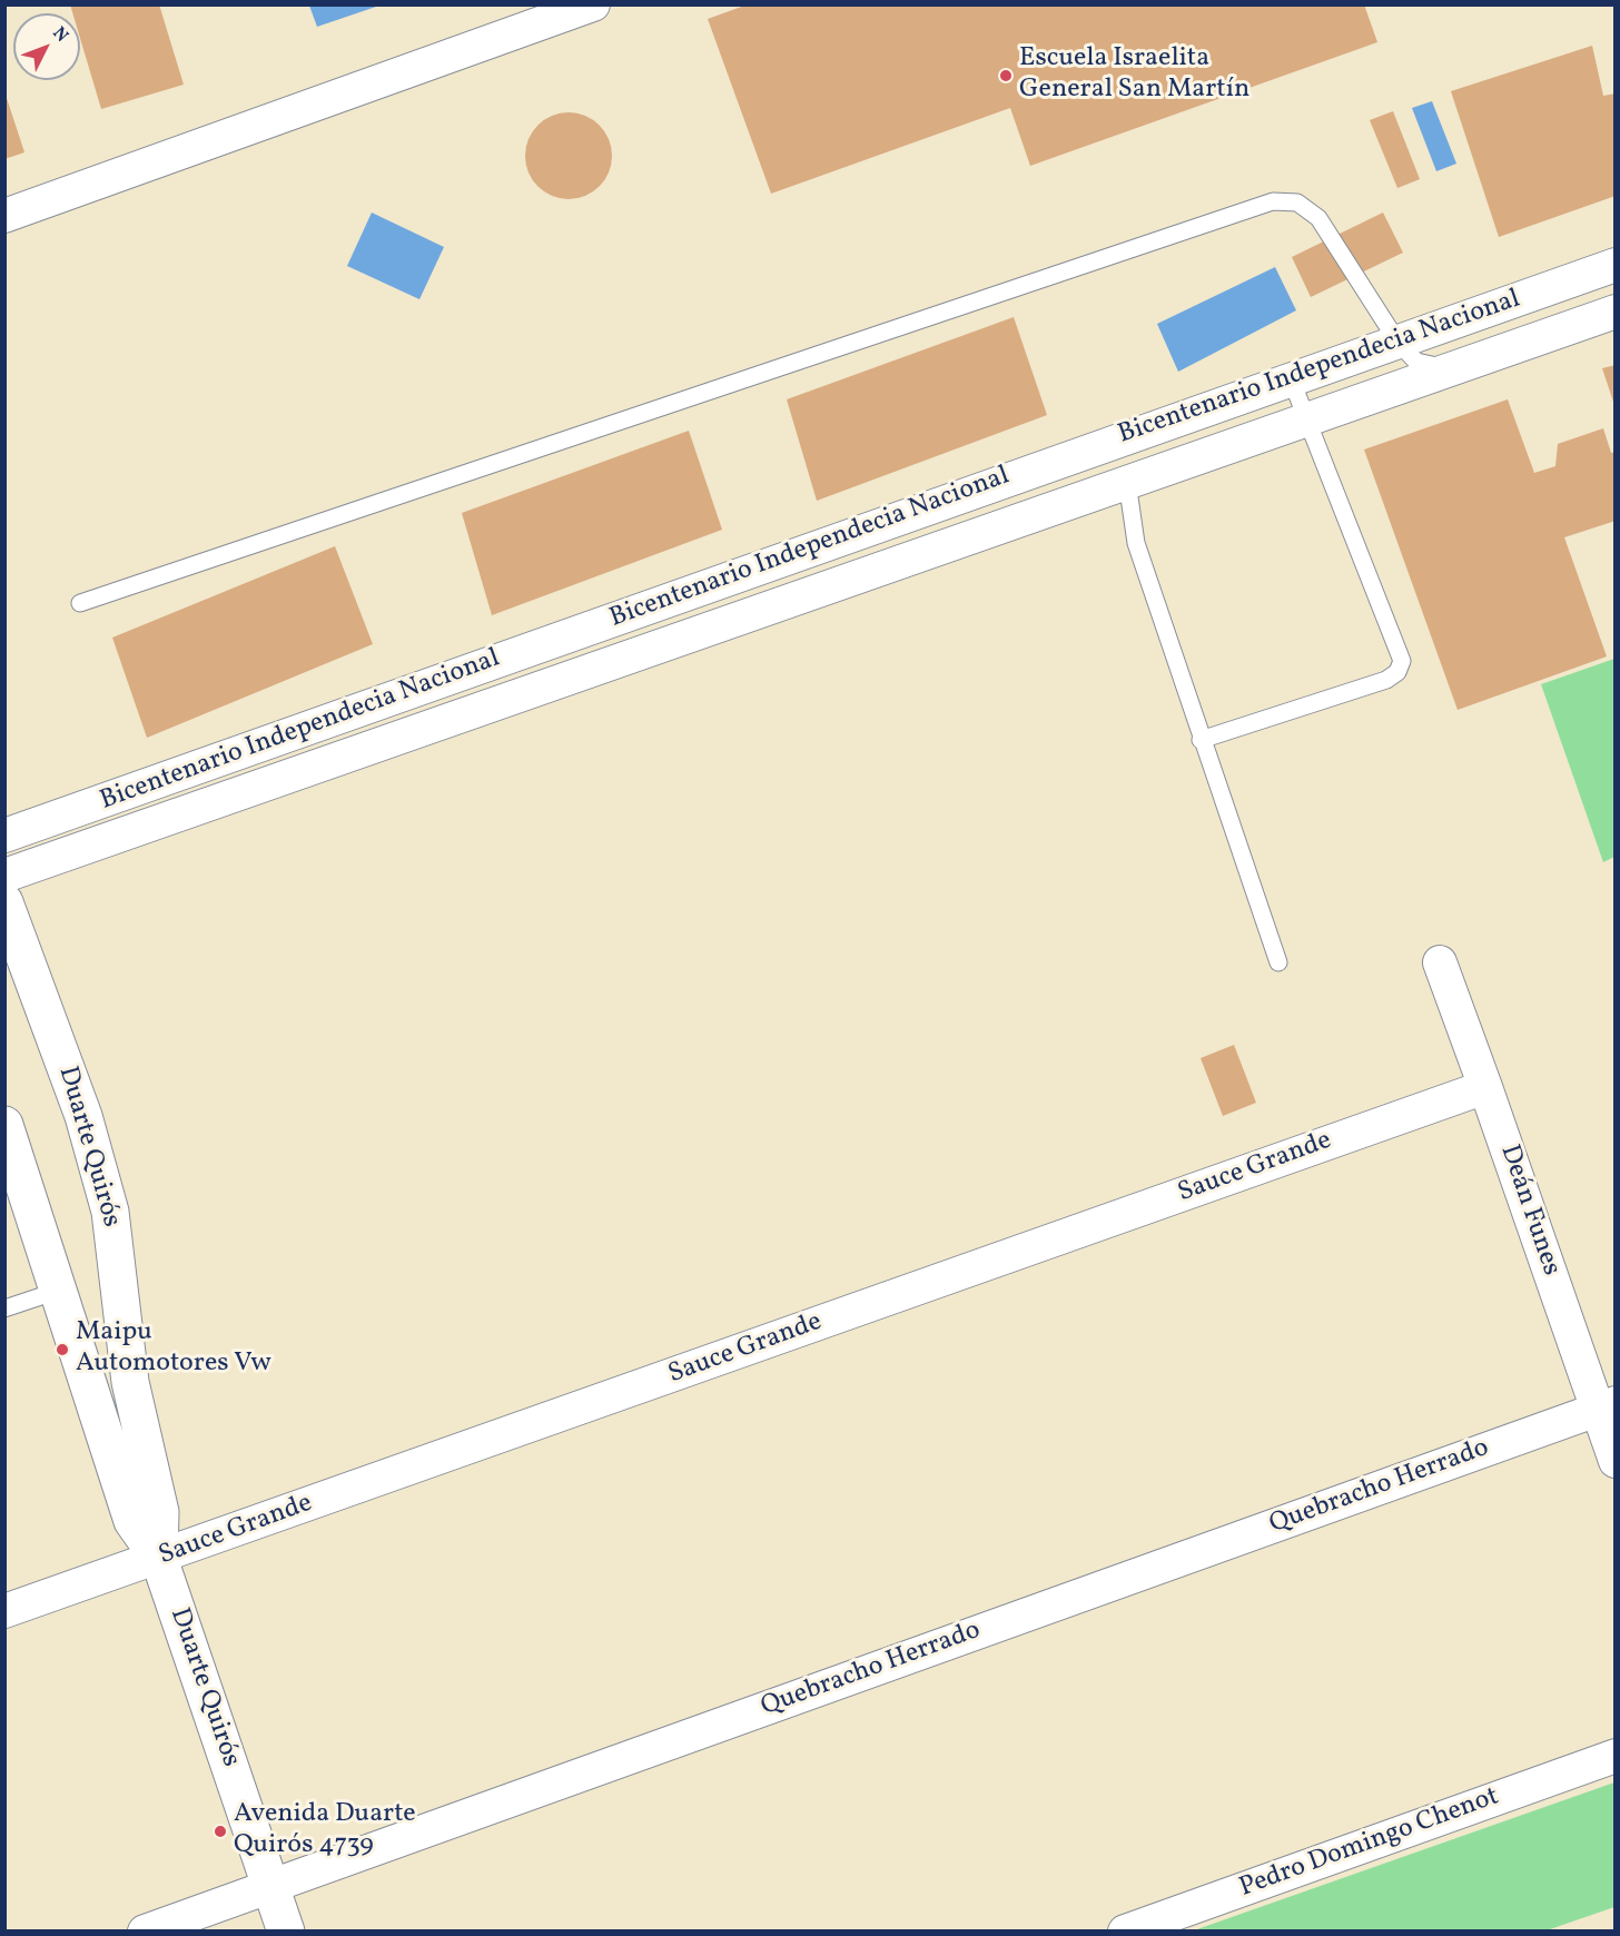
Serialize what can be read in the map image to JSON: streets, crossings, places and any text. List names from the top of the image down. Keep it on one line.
{"streets":{"main road":["Duarte Quirós"],"street":["Bicentenario Independecia Nacional","Sauce Grande","Deán Funes","Quebracho Herrado","Pedro Domingo Chenot"]},"crossings":[["Duarte Quirós","Sauce Grande"],["Duarte Quirós","Quebracho Herrado"],["Sauce Grande","Deán Funes"],["Deán Funes","Quebracho Herrado"]],"places":["Escuela Israelita General San Martín","Maipu Automotores Vw","Avenida Duarte Quirós 4739"],"north":"top right"}
